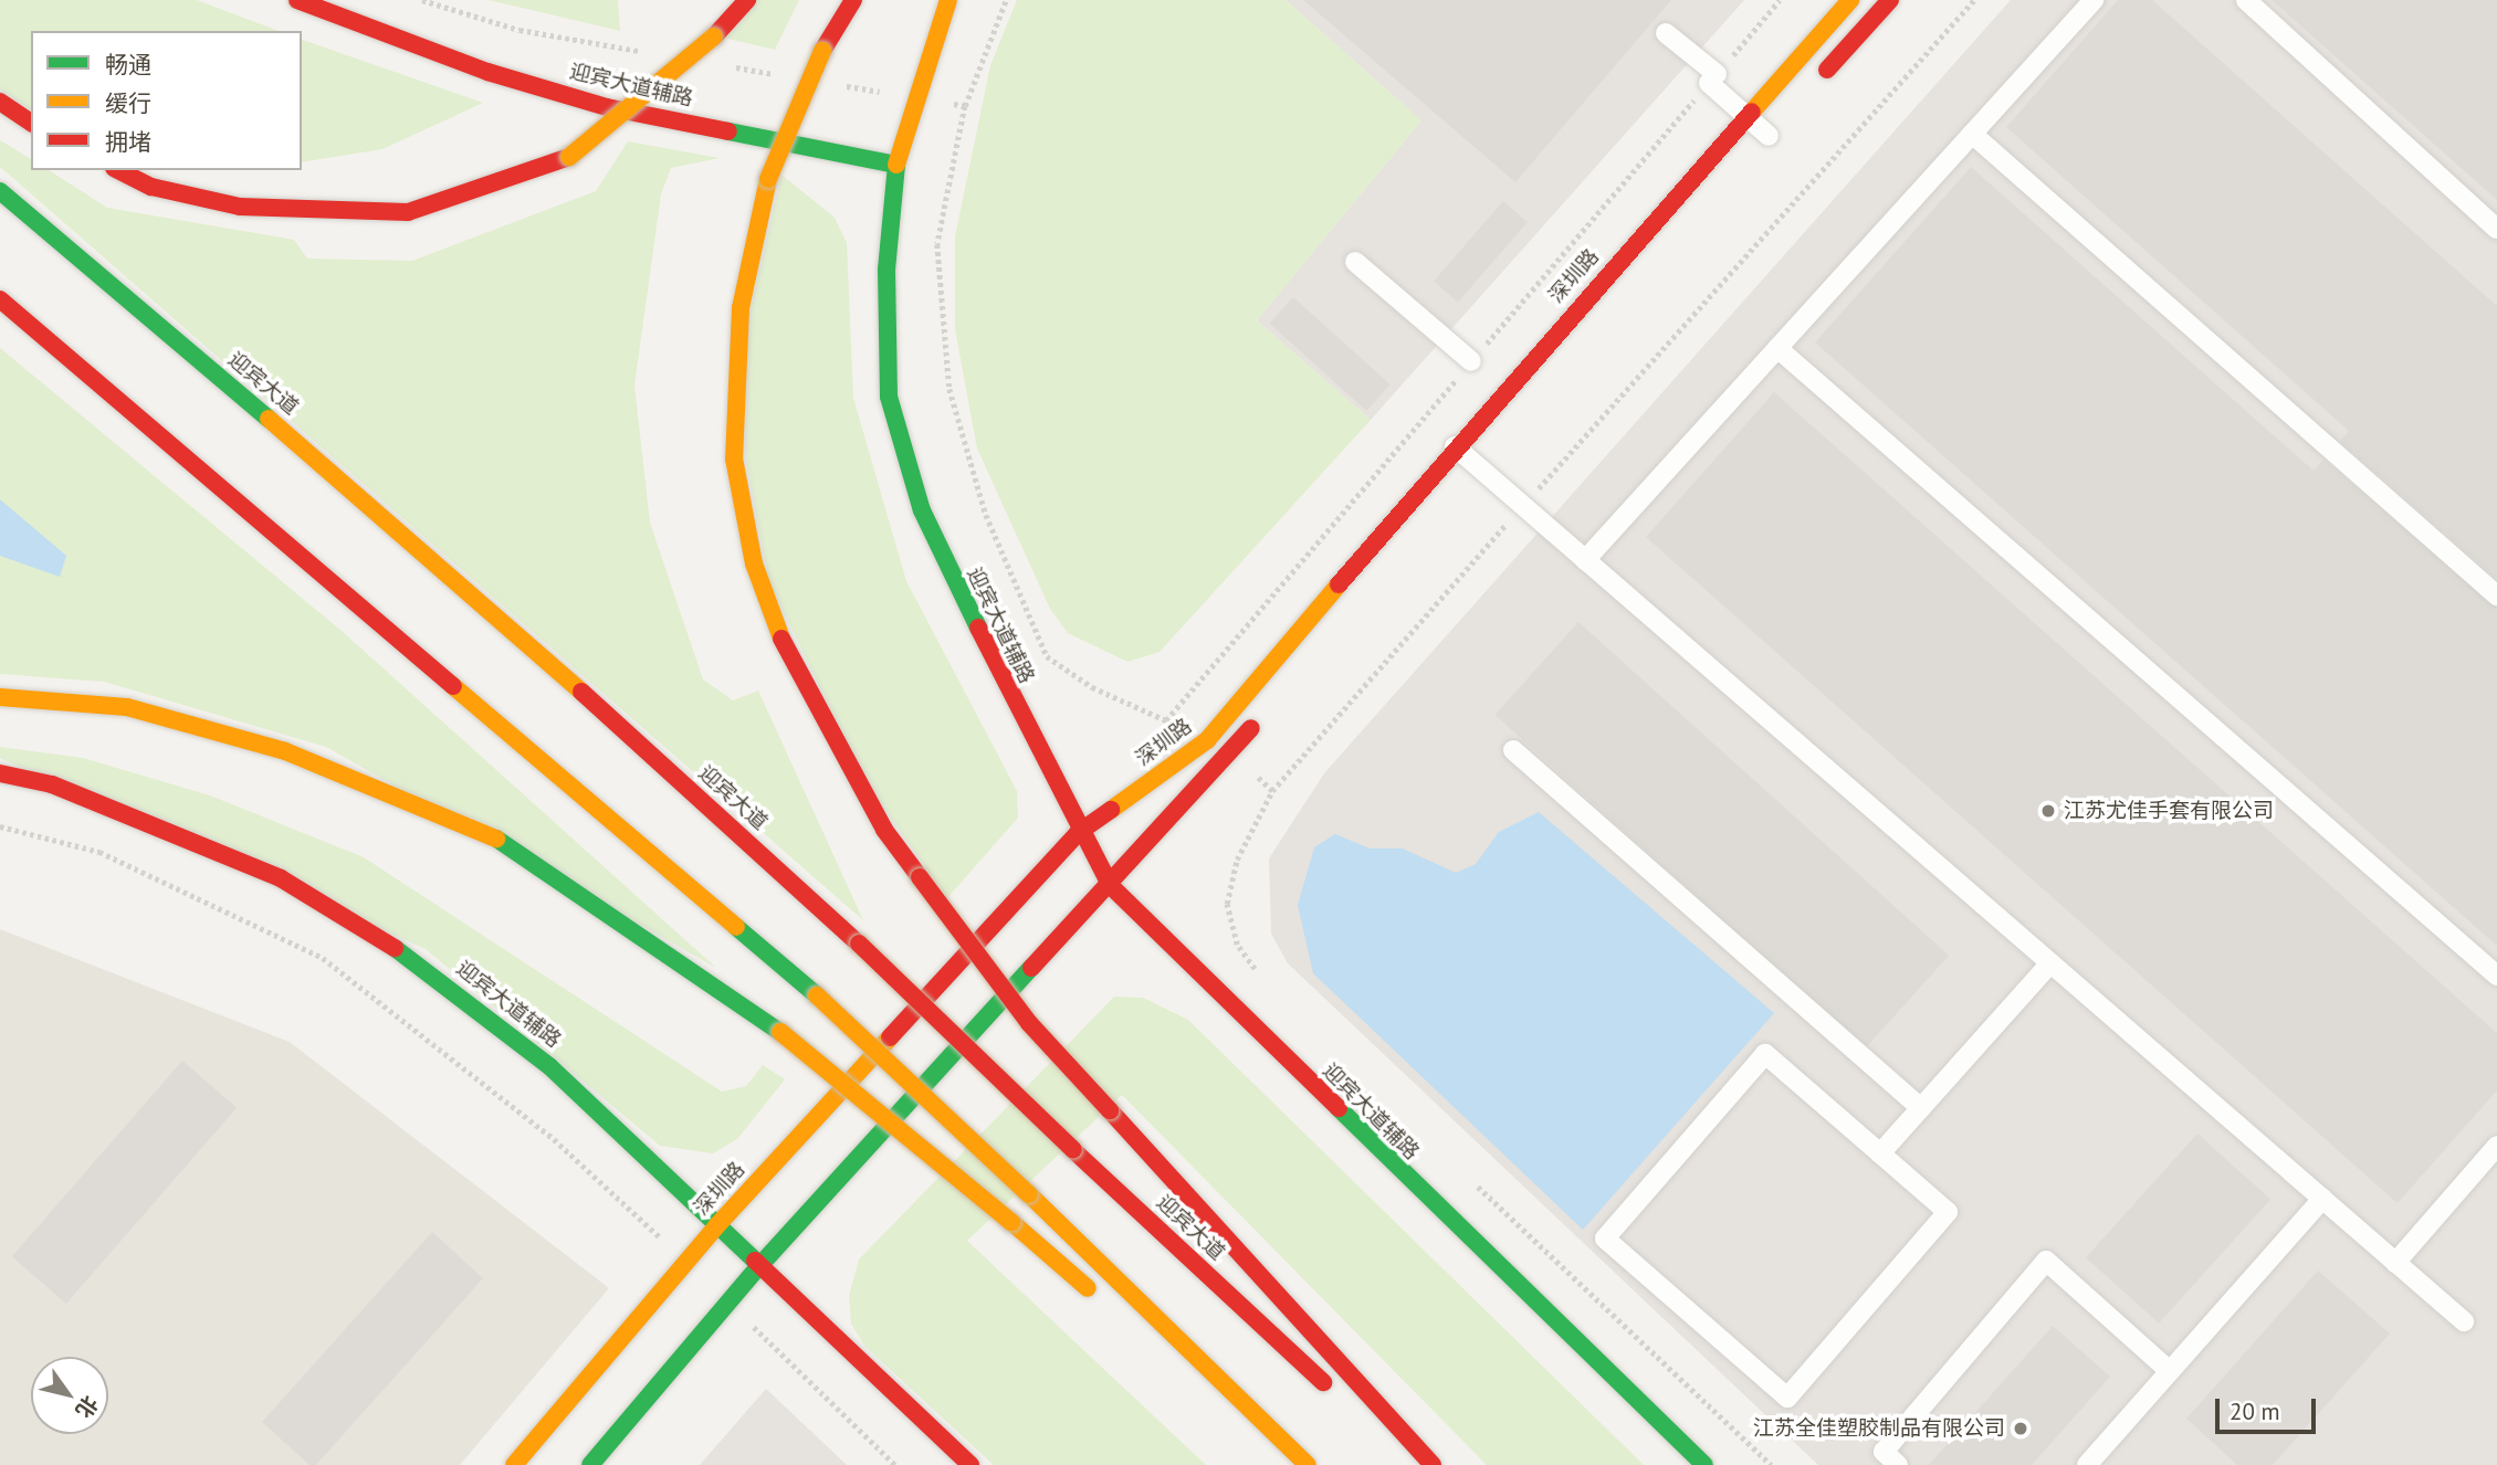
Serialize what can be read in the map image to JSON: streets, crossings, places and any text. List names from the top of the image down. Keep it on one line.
{"streets":{"main road":["迎宾大道辅路","深圳路","迎宾大道"]},"crossings":[["迎宾大道辅路","深圳路"]],"places":["江苏尤佳手套有限公司","江苏全佳塑胶制品有限公司"],"legend":["畅通","缓行","拥堵"],"scale_bar":"20 m","north":"bottom right"}
